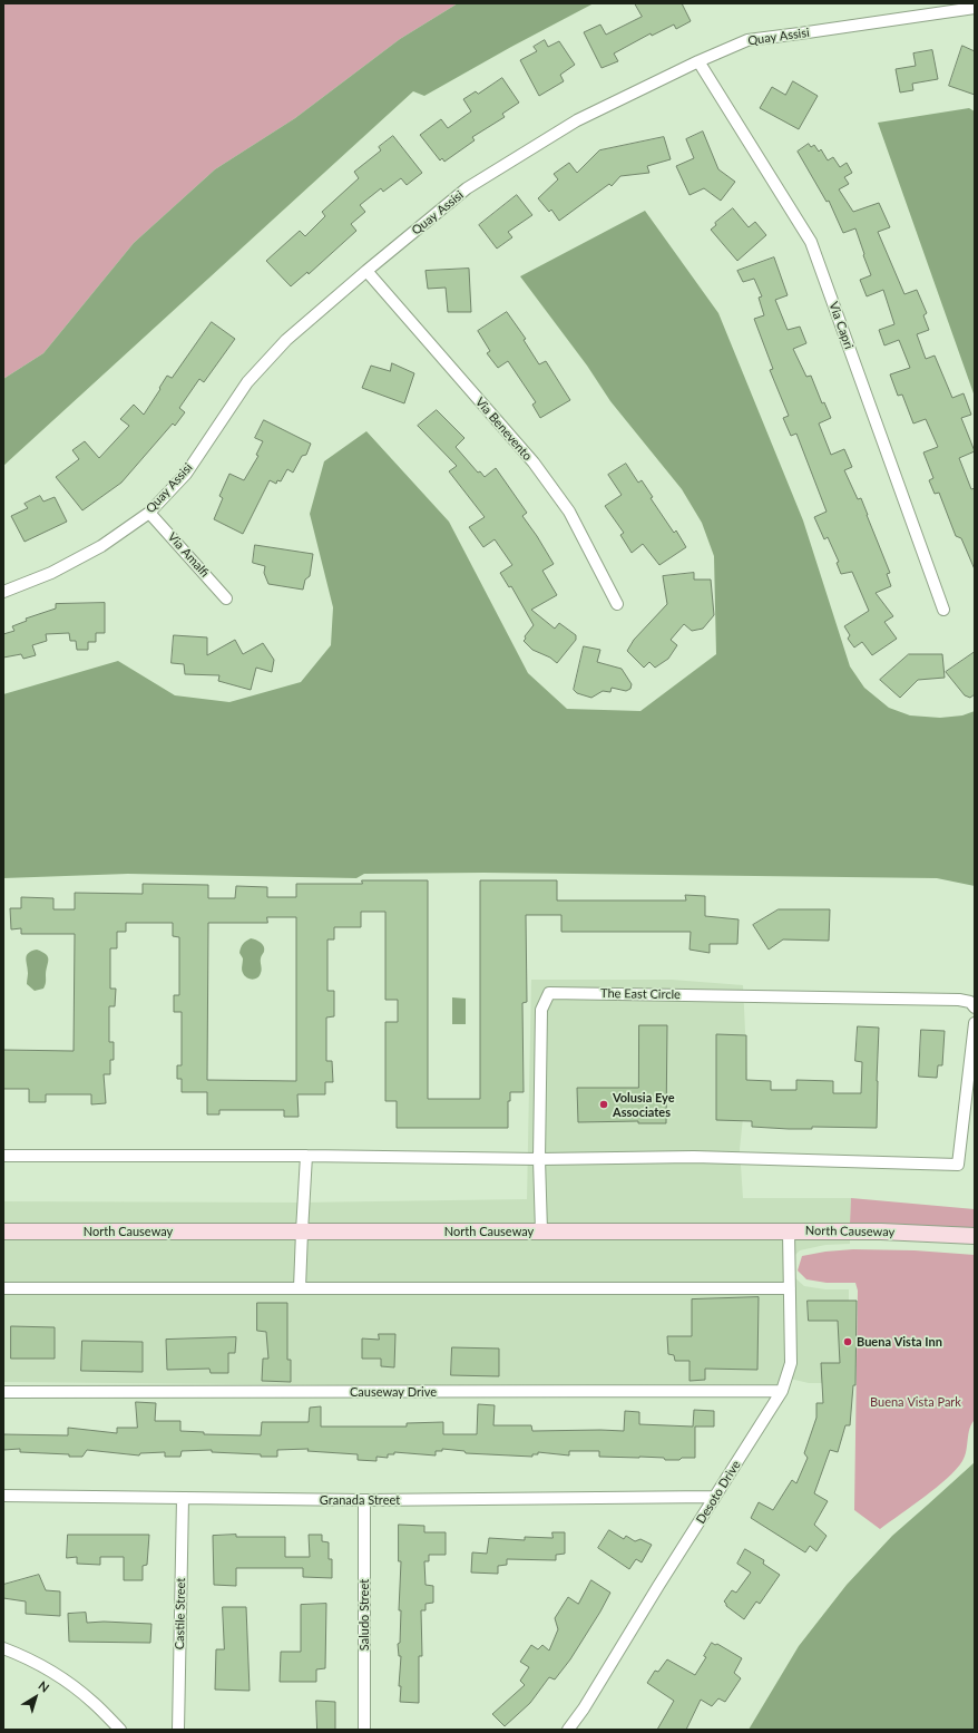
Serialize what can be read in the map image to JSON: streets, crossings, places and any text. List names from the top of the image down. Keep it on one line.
{"streets":{"main road":["North Causeway"],"street":["Quay Assisi","Via Capri","Via Benevento","Via Amalfi","The East Circle","Causeway Drive","Desoto Drive","Granada Street","Castile Street","Saludo Street"]},"crossings":[["Quay Assisi","Via Capri"],["Quay Assisi","Via Benevento"],["Quay Assisi","Via Amalfi"],["The East Circle","North Causeway"],["North Causeway","Desoto Drive"],["Causeway Drive","Desoto Drive"],["Desoto Drive","Granada Street"],["Granada Street","Castile Street"],["Granada Street","Saludo Street"]],"parks":["Buena Vista Park"],"places":["Volusia Eye Associates","Buena Vista Inn"],"north":"top right"}
